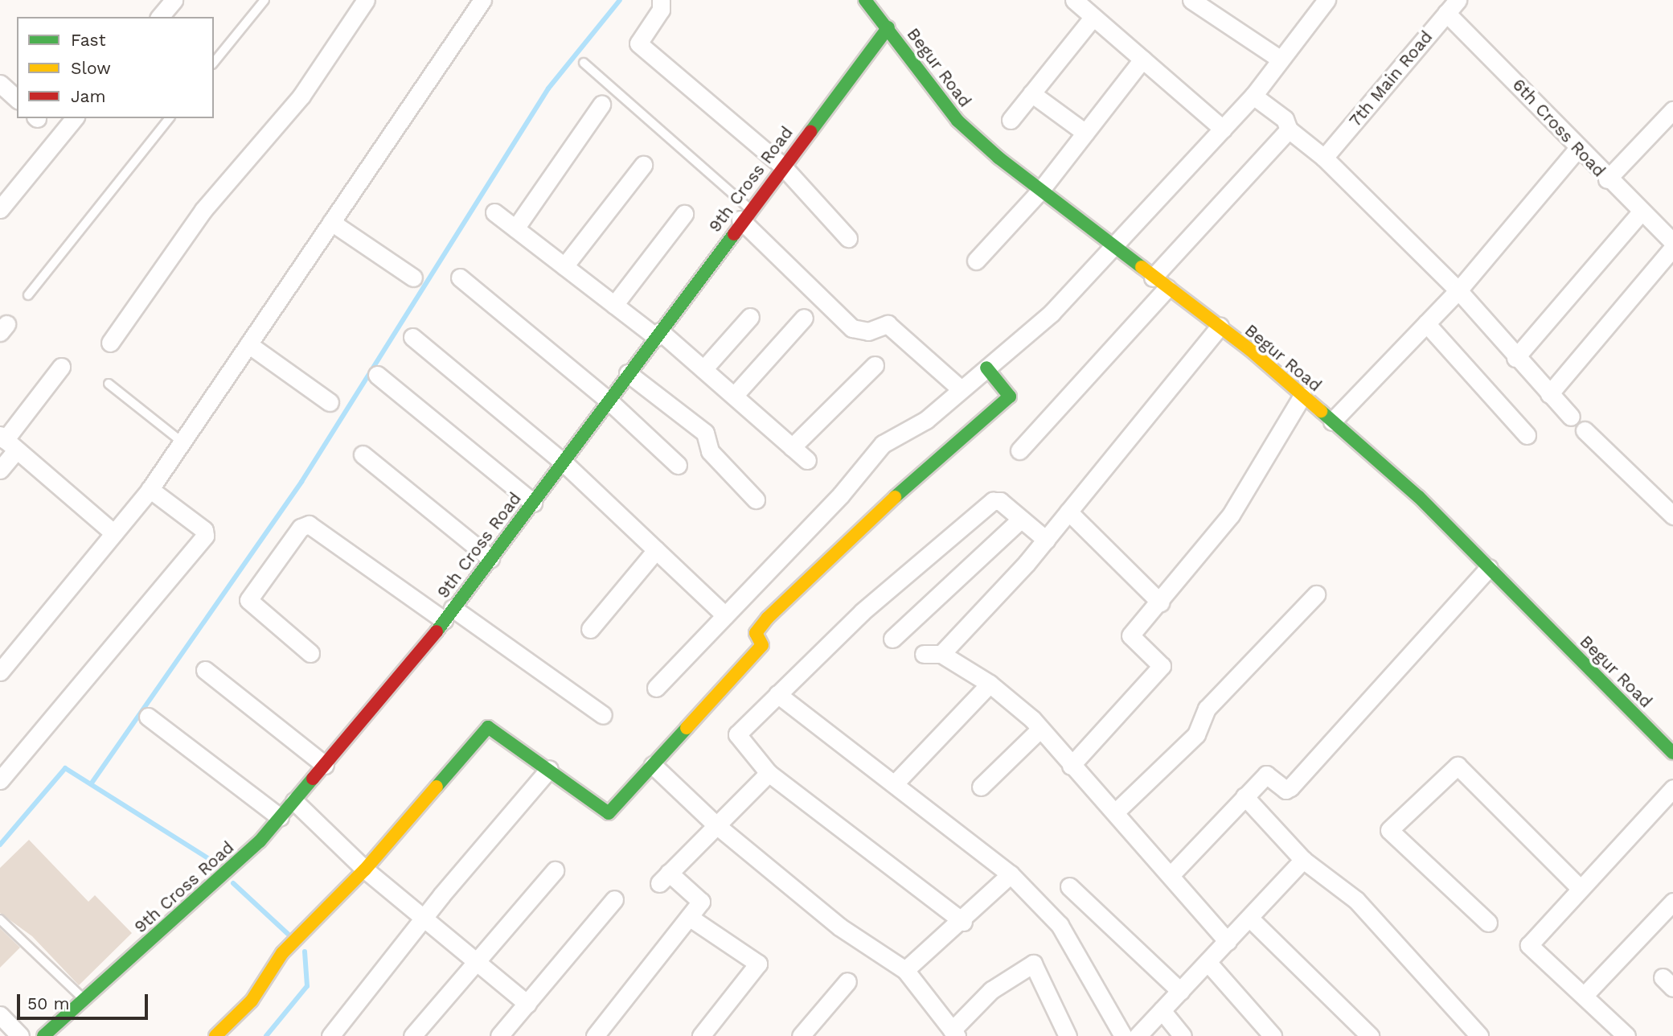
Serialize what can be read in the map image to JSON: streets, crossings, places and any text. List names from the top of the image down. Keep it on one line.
{"streets":{"street":["Begur Road","7th Main Road","6th Cross Road","9th Cross Road"]},"crossings":[["Begur Road","9th Cross Road"],["7th Main Road","6th Cross Road"]],"legend":["Fast","Slow","Jam"],"scale_bar":"50 m"}
